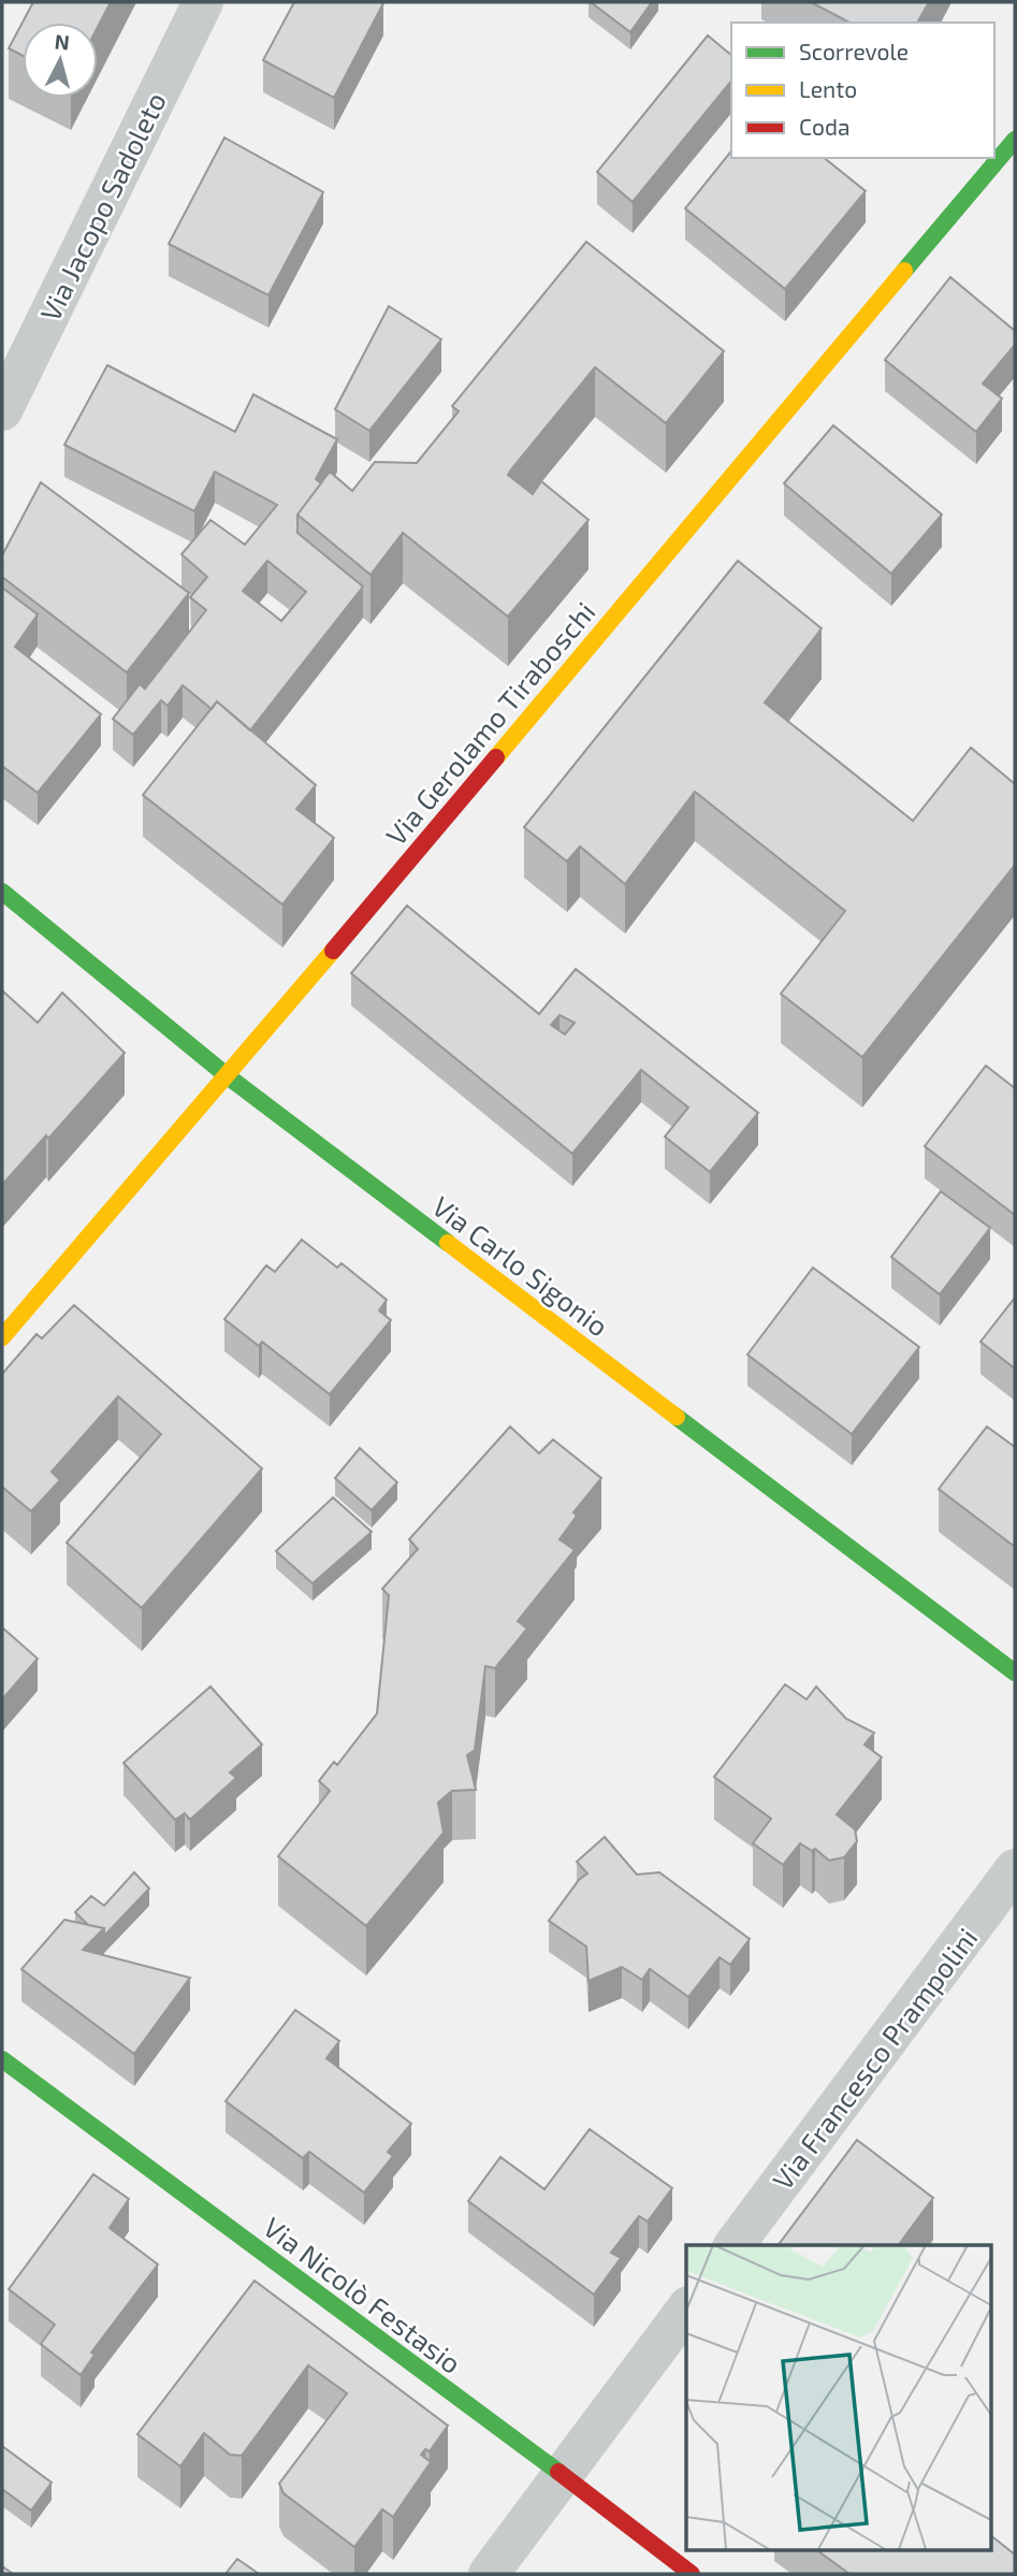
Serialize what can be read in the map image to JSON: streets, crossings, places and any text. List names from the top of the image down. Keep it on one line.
{"streets":{"street":["Via Jacopo Sadoleto","Via Gerolamo Tiraboschi","Via Carlo Sigonio","Via Francesco Prampolini","Via Nicolò Festasio"]},"crossings":[["Via Gerolamo Tiraboschi","Via Carlo Sigonio"]],"legend":["Scorrevole","Lento","Coda"],"north":"top"}
